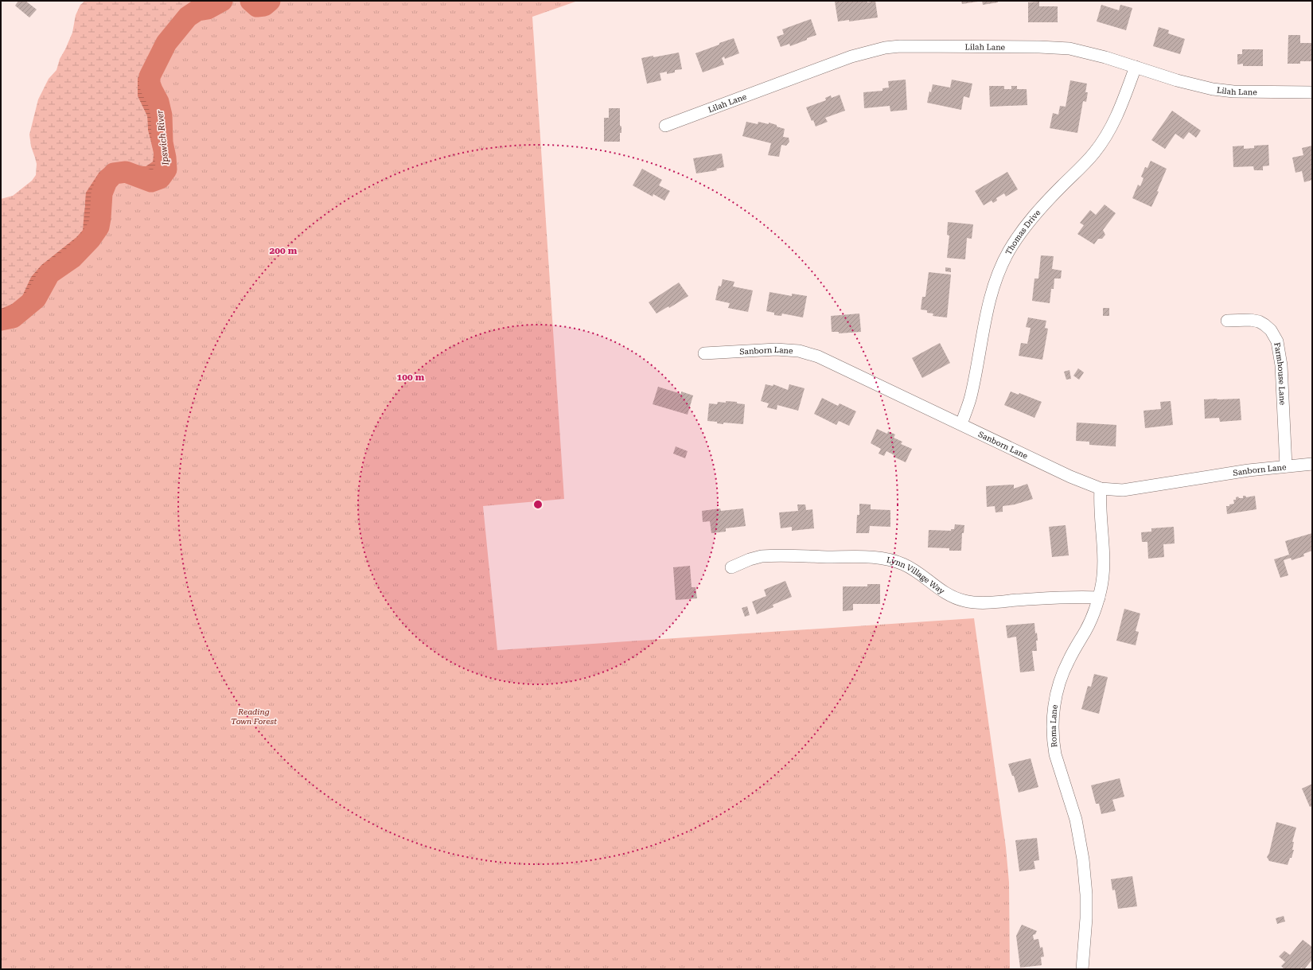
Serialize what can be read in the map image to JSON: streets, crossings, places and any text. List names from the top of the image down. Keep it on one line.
{"streets":{"street":["Lilah Lane","Thomas Drive","Sanborn Lane","Farmhouse Lane","Lynn Village Way","Roma Lane"]},"crossings":[["Lilah Lane","Thomas Drive"],["Thomas Drive","Sanborn Lane"],["Sanborn Lane","Farmhouse Lane"],["Sanborn Lane","Roma Lane"],["Lynn Village Way","Roma Lane"]],"water":["Ipswich River"],"parks":["Reading Town Forest"],"rings":["200 m","100 m"]}
